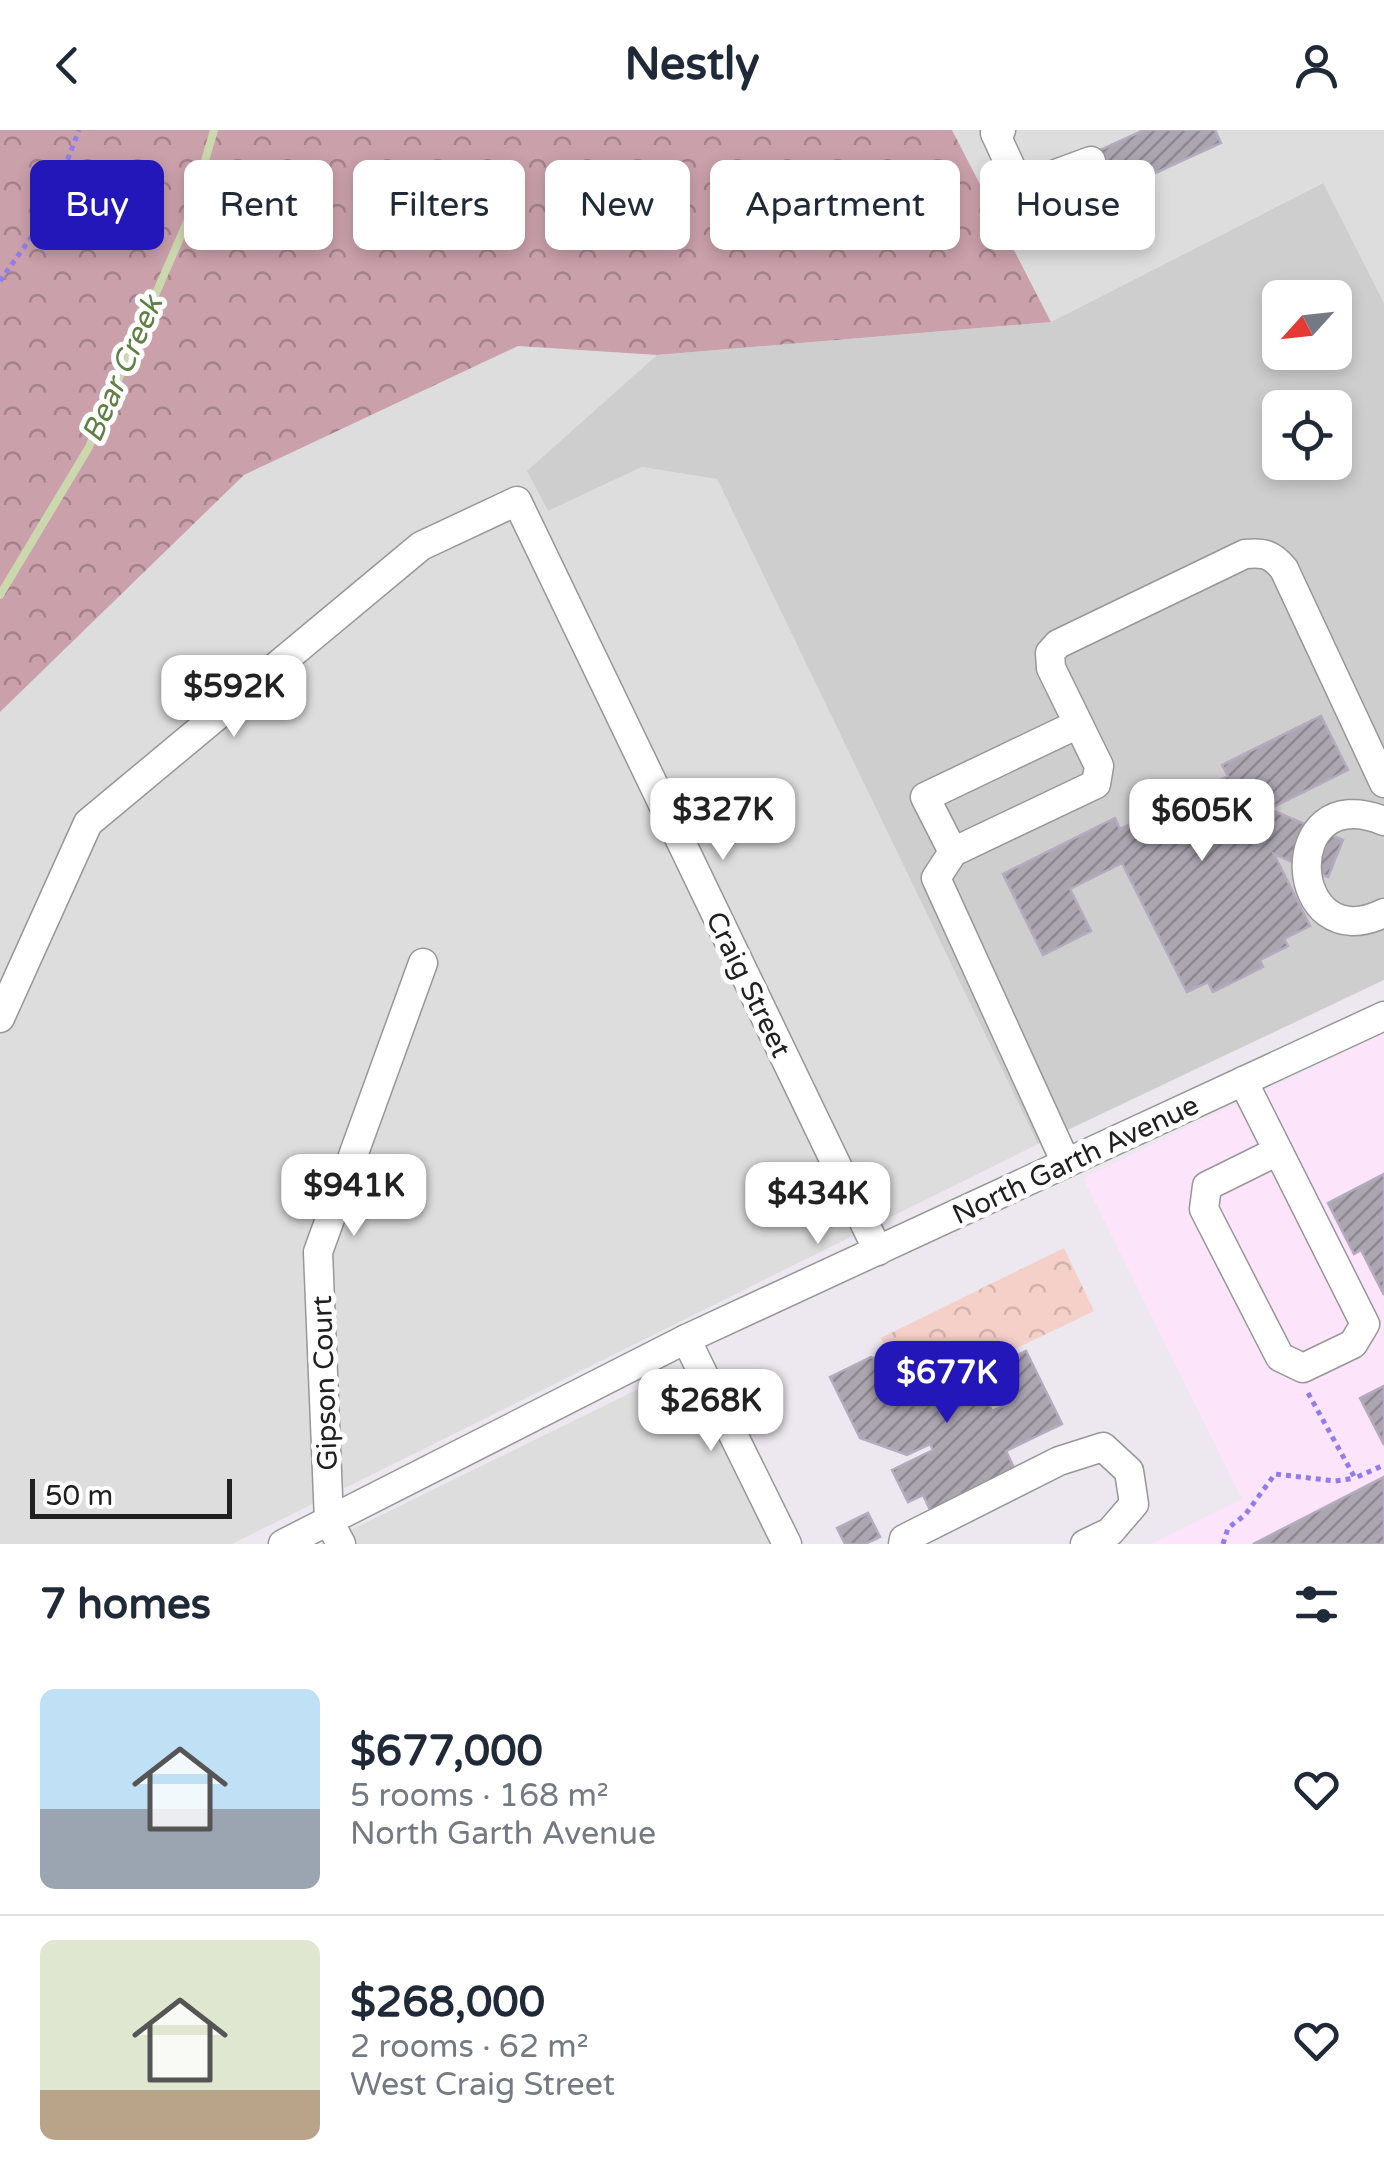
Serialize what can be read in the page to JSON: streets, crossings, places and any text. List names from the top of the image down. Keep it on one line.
{"streets":{"street":["Craig Street","North Garth Avenue","Gipson Court"]},"crossings":[["Craig Street","North Garth Avenue"],["North Garth Avenue","Gipson Court"]],"water":["Bear Creek"],"scale_bar":"50 m","north":"bottom left","page":{"header":"Nestly","chip":["Buy","Rent","Filters","New","Apartment","House"],"price":["$592K","$327K","$605K","$941K","$434K","$677K","$268K"],"scale":"50 m","heading":"7 homes","list":[{"name":"$677,000","note":"5 rooms · 168 m² · North Garth Avenue"},{"name":"$268,000","note":"2 rooms · 62 m² · West Craig Street"}]}}
